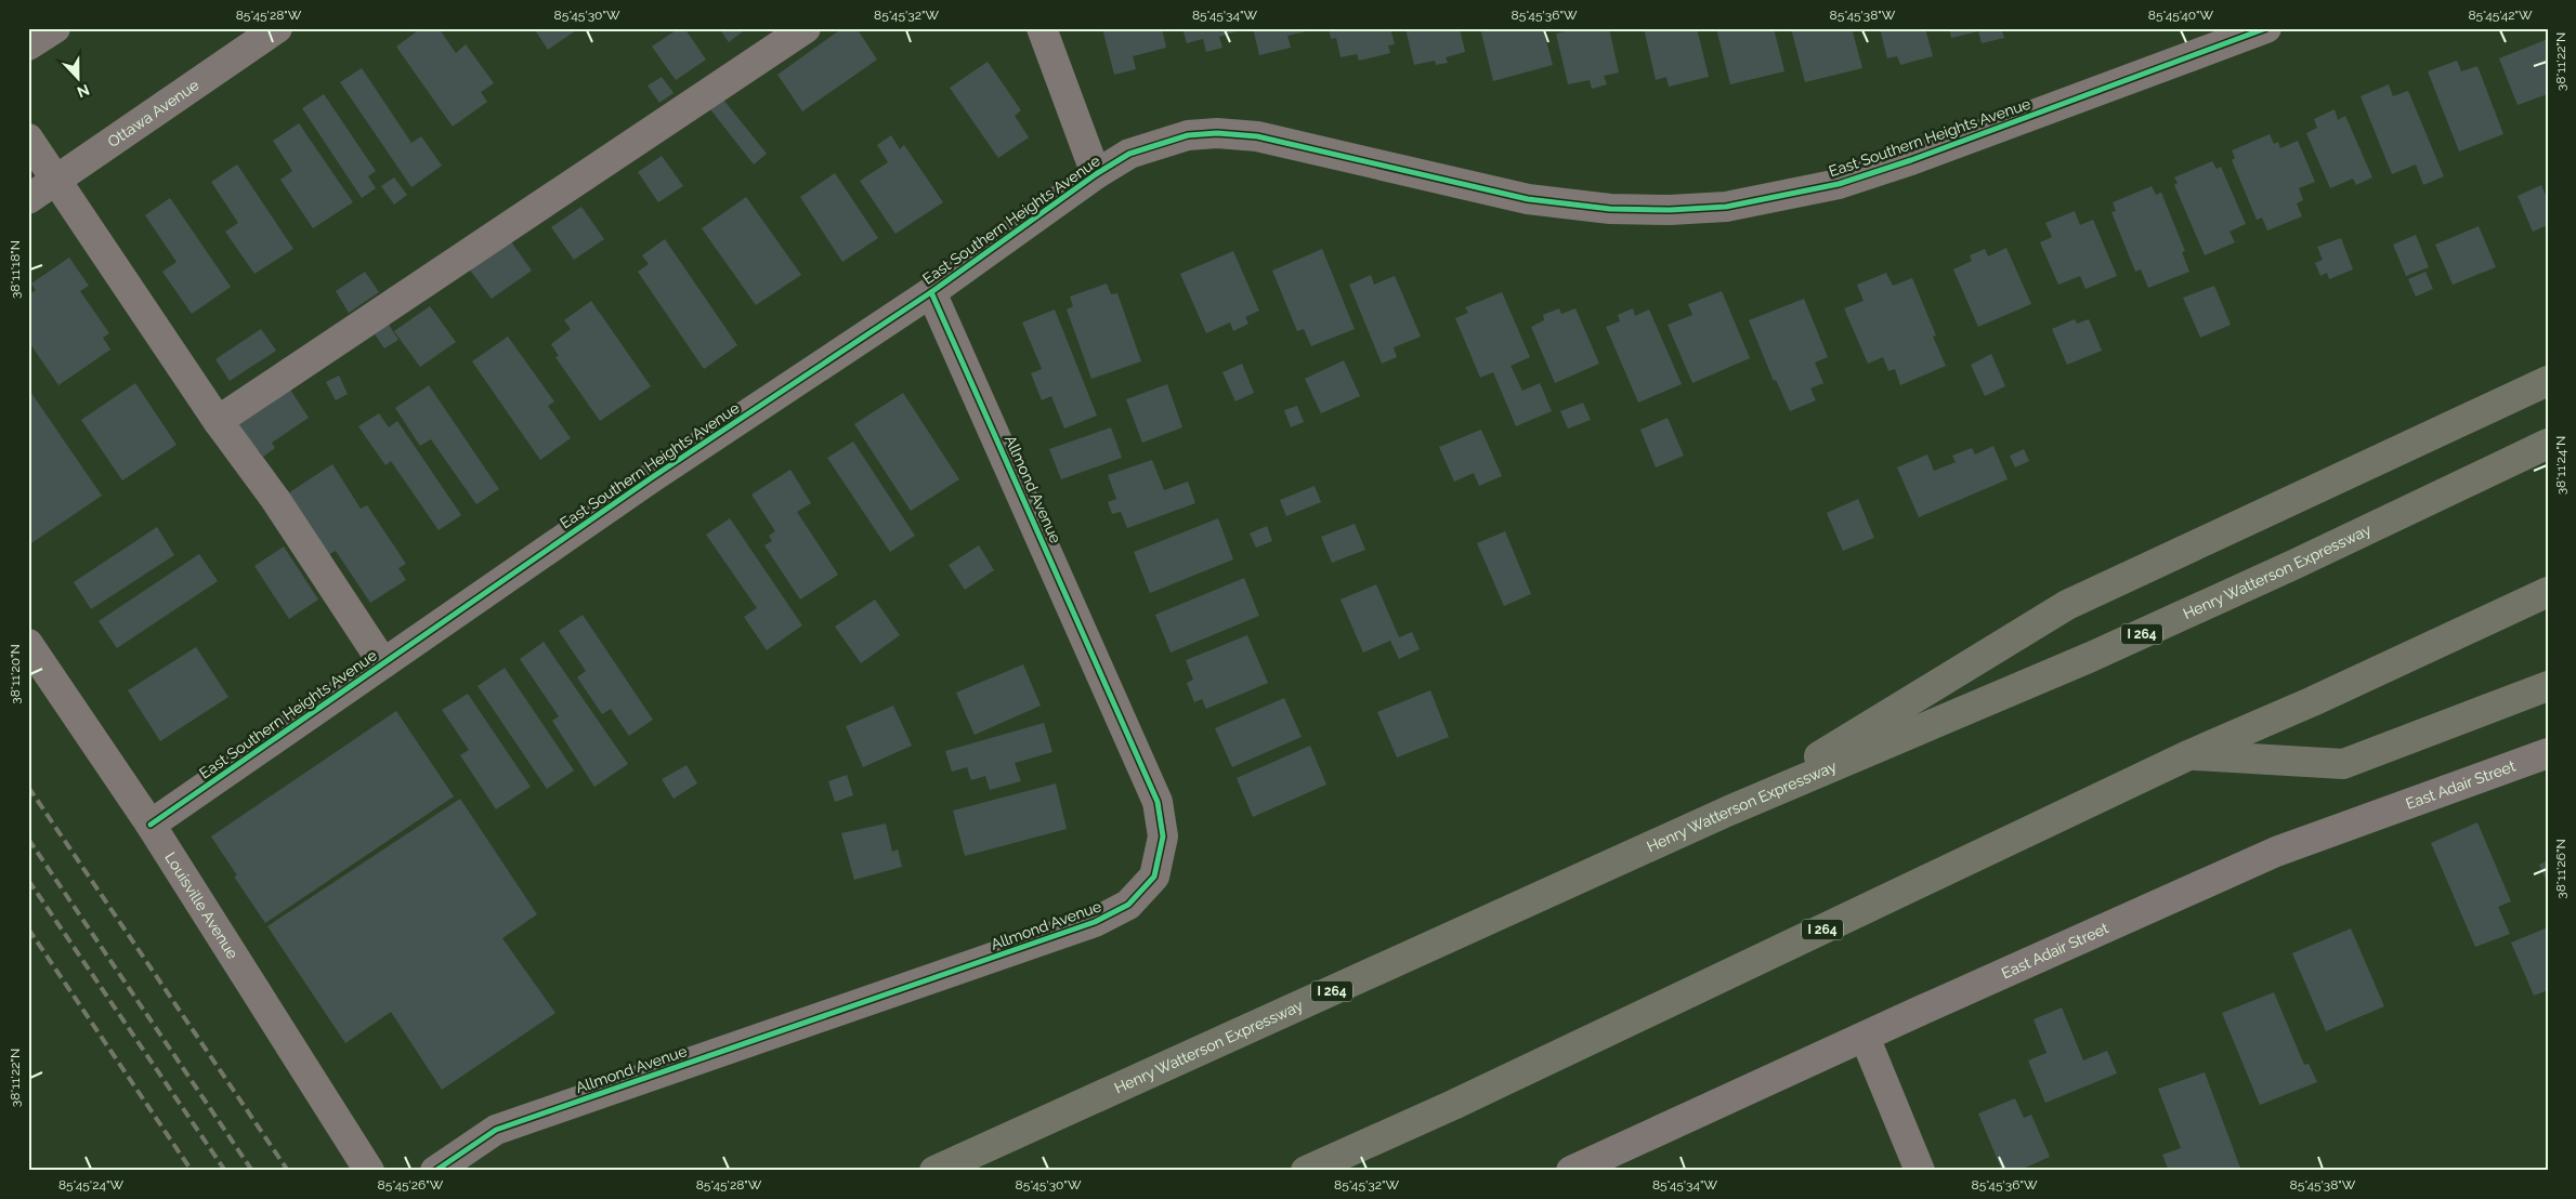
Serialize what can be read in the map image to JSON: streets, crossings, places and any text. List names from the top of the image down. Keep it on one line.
{"streets":{"highway":["Henry Watterson Expressway","I 264"],"street":["Ottawa Avenue","East Southern Heights Avenue","Allmond Avenue","East Adair Street","Louisville Avenue"]},"crossings":[["East Southern Heights Avenue","Allmond Avenue"],["East Southern Heights Avenue","Louisville Avenue"]],"north":"bottom","coordinates":["85°45'28\"W","85°45'30\"W","85°45'32\"W","85°45'34\"W","85°45'36\"W","85°45'38\"W","85°45'40\"W","85°45'42\"W","38°11'22\"N","38°11'18\"N","38°11'24\"N","38°11'20\"N","38°11'26\"N","85°45'24\"W","85°45'26\"W"]}
